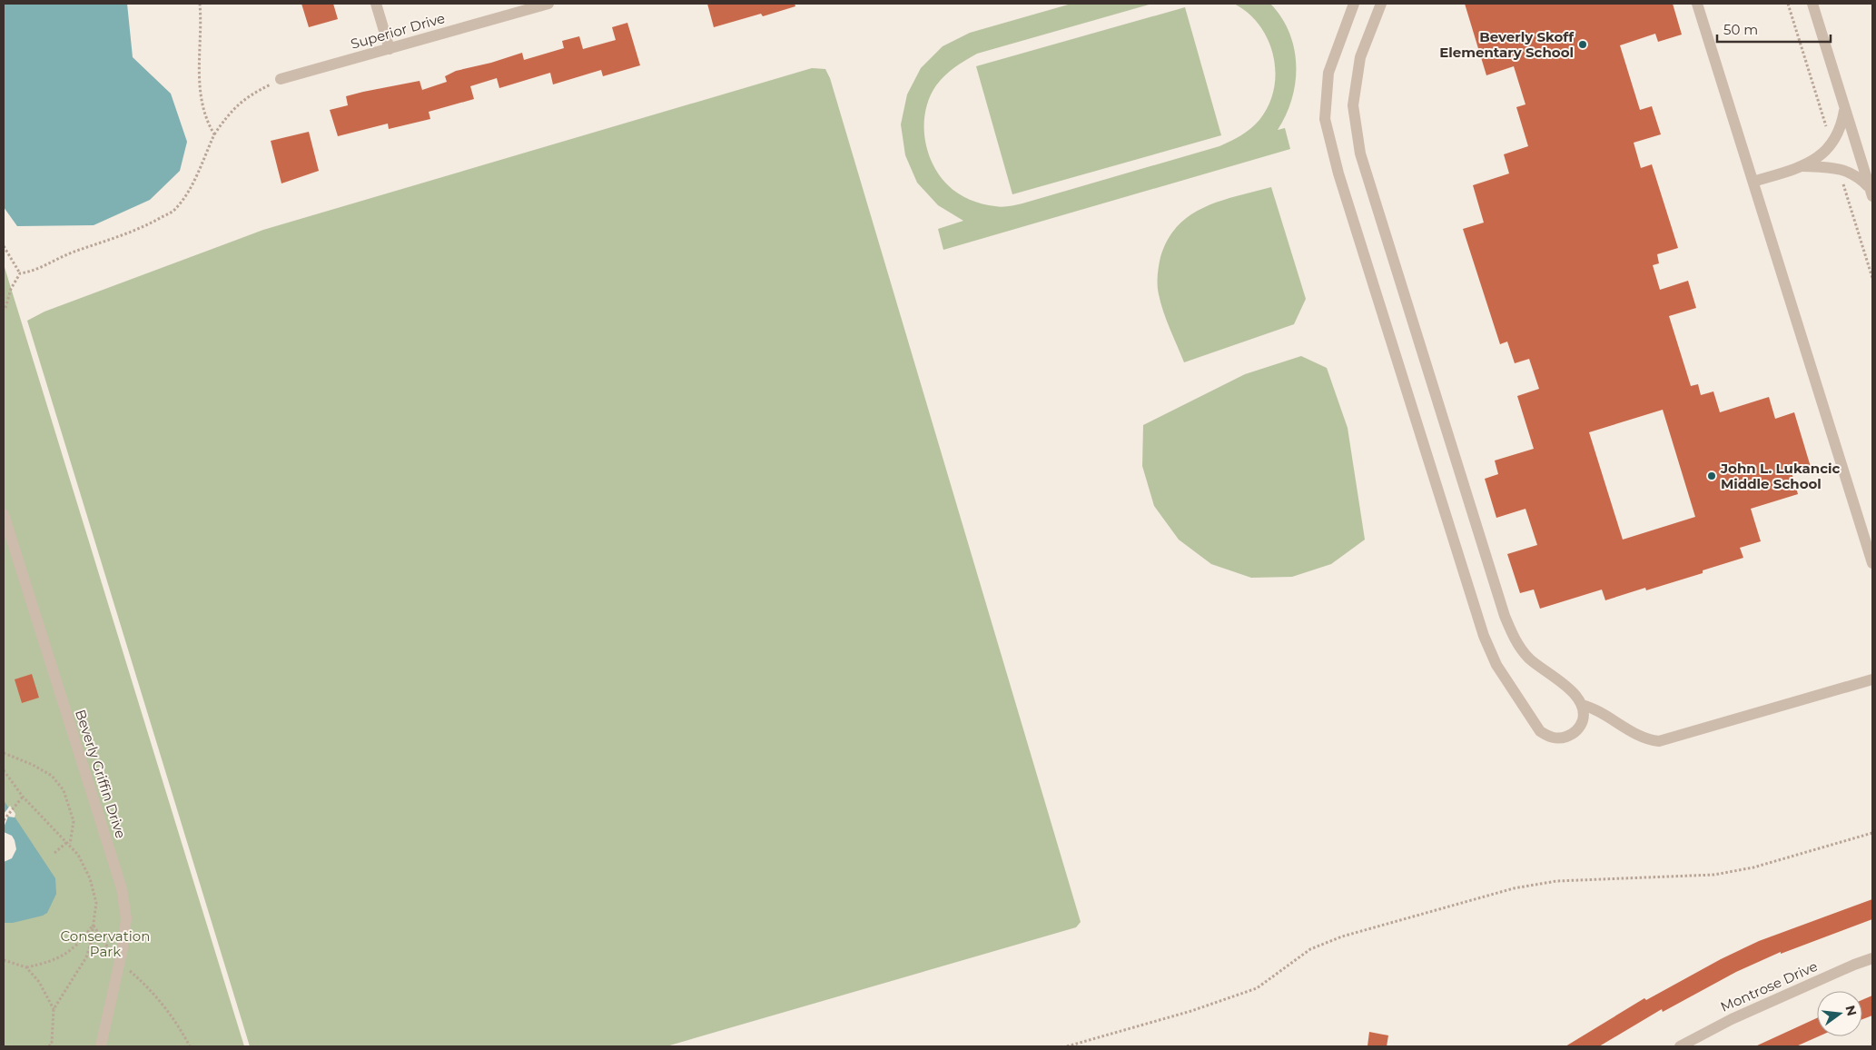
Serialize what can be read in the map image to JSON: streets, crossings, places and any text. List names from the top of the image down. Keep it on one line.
{"streets":{"street":["Superior Drive","Beverly Griffin Drive","Montrose Drive"]},"parks":["Conservation Park"],"places":["Beverly Skoff Elementary School","John L. Lukancic Middle School"],"scale_bar":"50 m","north":"right"}
